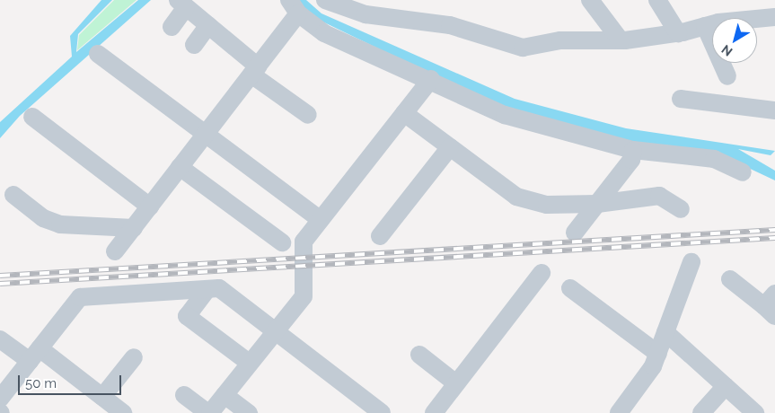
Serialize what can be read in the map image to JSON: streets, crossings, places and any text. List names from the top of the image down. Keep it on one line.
{"scale_bar":"50 m","north":"bottom left"}
